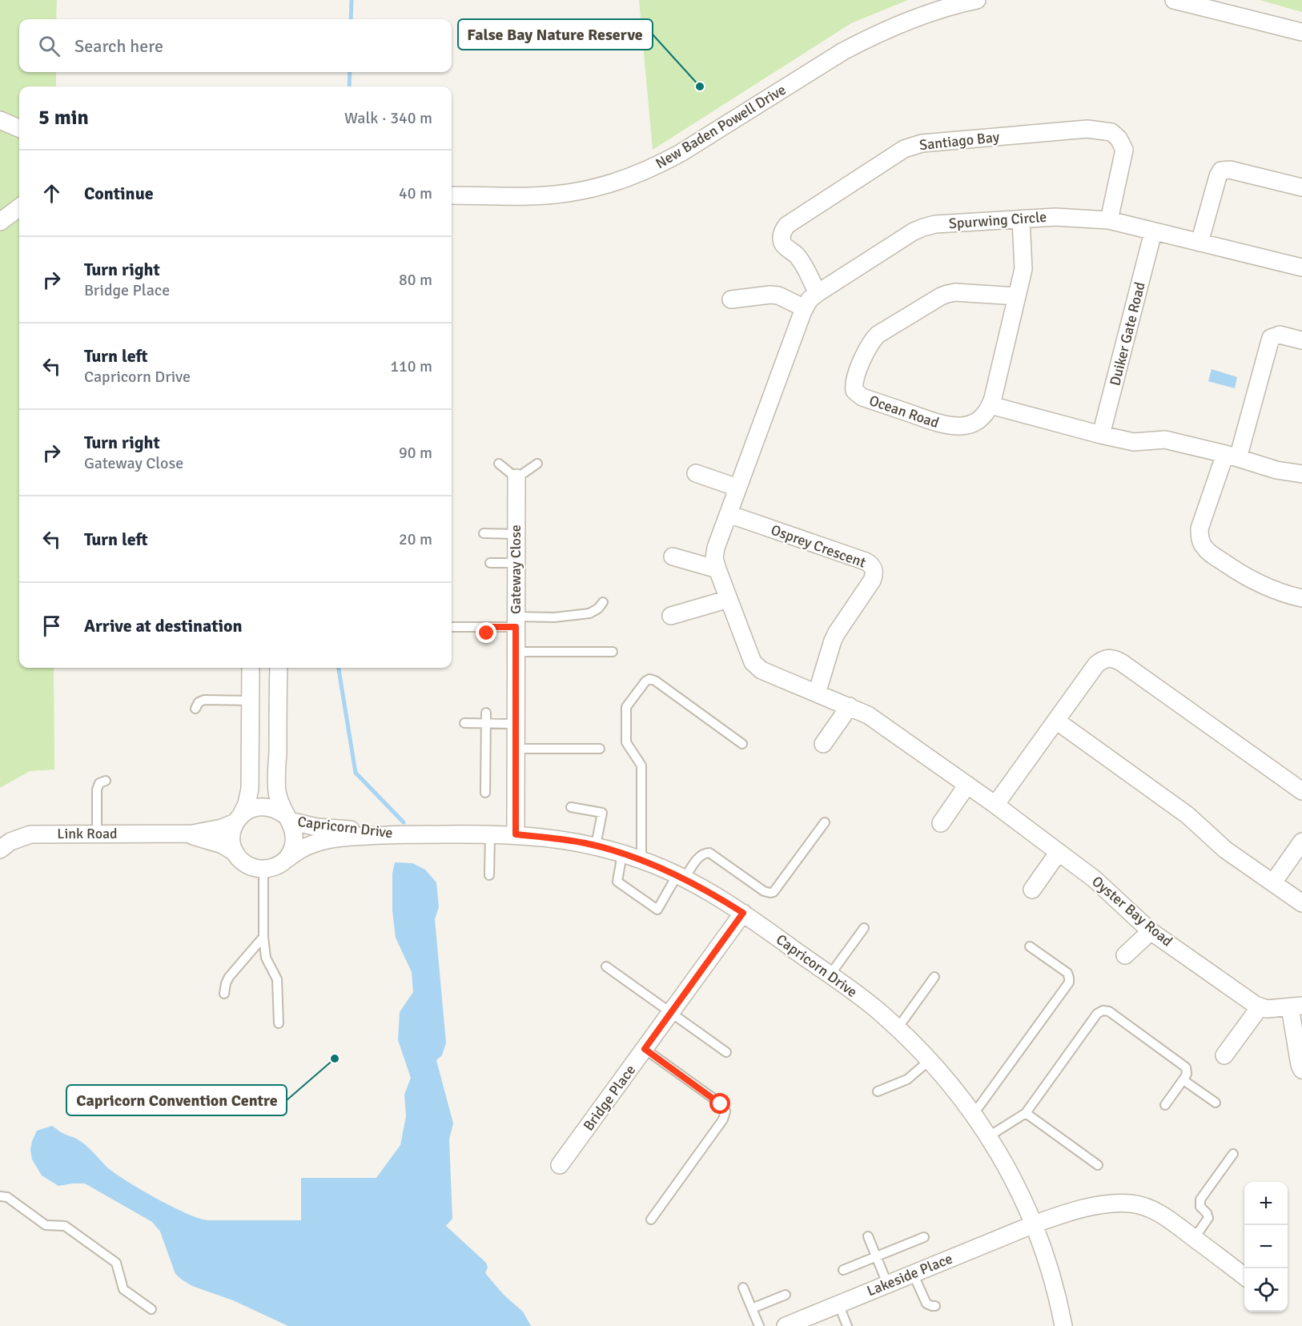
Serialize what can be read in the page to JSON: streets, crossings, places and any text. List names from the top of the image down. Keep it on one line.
{"streets":{"street":["New Baden Powell Drive","Santiago Bay","Spurwing Circle","Duiker Gate Road","Ocean Road","Osprey Crescent","Gateway Close","Capricorn Drive","Link Road","Oyster Bay Road","Bridge Place","Lakeside Place"]},"crossings":[["Santiago Bay","Spurwing Circle"],["Spurwing Circle","Duiker Gate Road"],["Spurwing Circle","Osprey Crescent"],["Gateway Close","Capricorn Drive"],["Capricorn Drive","Link Road"],["Capricorn Drive","Bridge Place"],["Capricorn Drive","Lakeside Place"]],"places":["False Bay Nature Reserve","Capricorn Convention Centre"],"page":{"search":"Search here","heading":["5 min","Walk · 340 m"],"list":[["Continue","40 m"],["Turn right","Bridge Place","80 m"],["Turn left","Capricorn Drive","110 m"],["Turn right","Gateway Close","90 m"],["Turn left","20 m"],"Arrive at destination"],"map_buttons":["+","−"]}}
